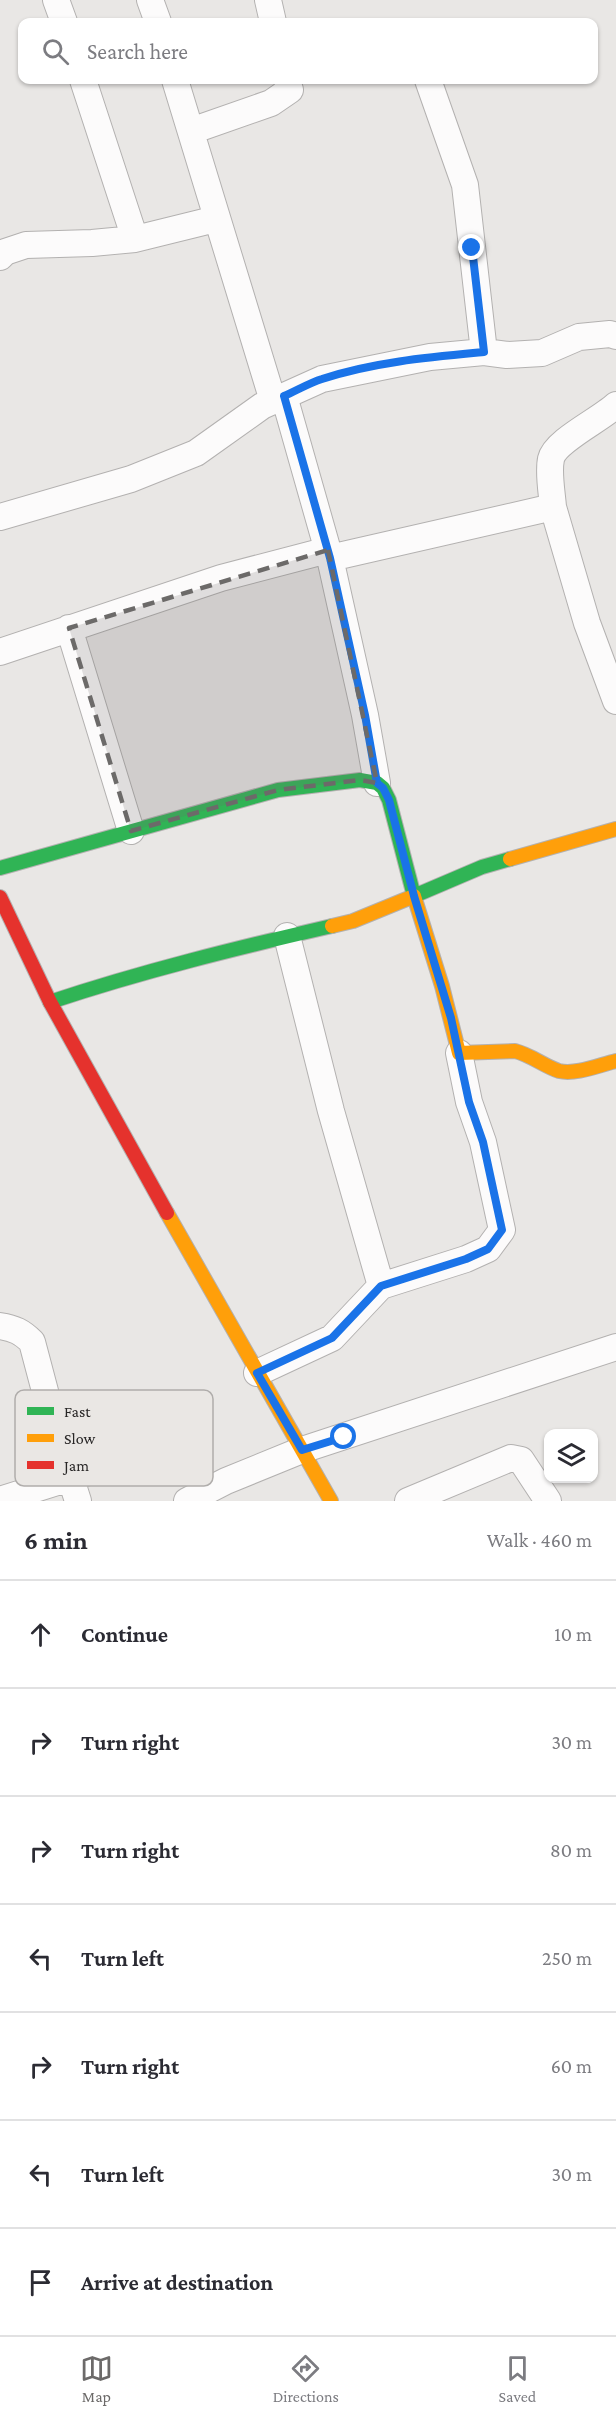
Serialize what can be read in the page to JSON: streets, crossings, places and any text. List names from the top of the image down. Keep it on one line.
{"legend":["Fast","Slow","Jam"],"page":{"search":"Search here","heading":["6 min","Walk · 460 m"],"list":[["Continue","10 m"],["Turn right","30 m"],["Turn right","80 m"],["Turn left","250 m"],["Turn right","60 m"],["Turn left","30 m"],"Arrive at destination"],"nav":["Map","Directions","Saved"]}}
